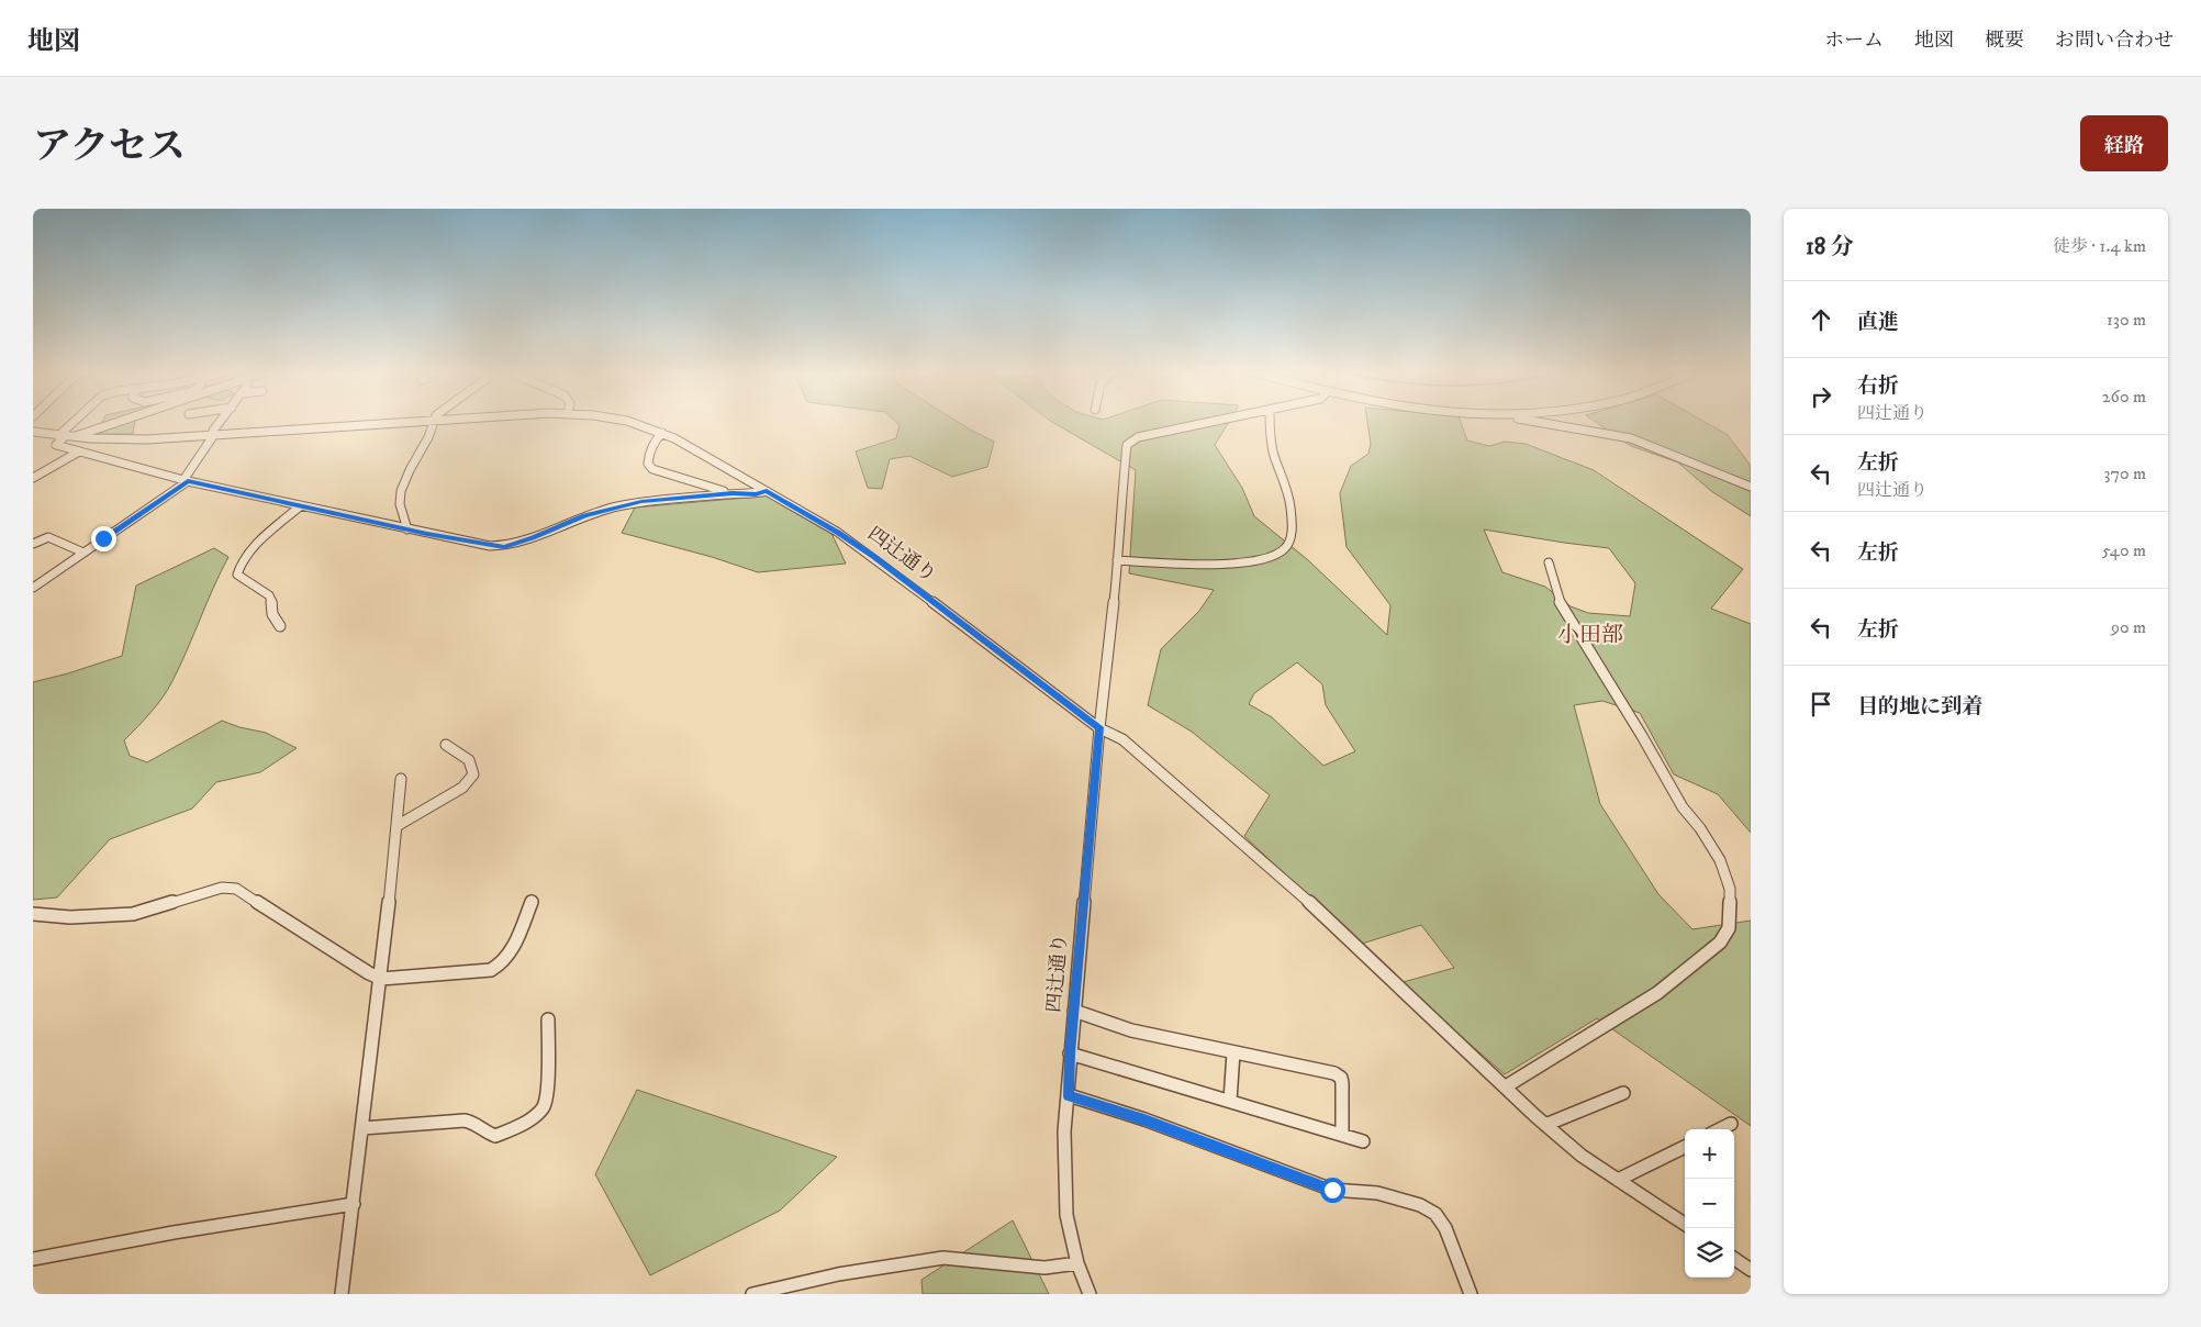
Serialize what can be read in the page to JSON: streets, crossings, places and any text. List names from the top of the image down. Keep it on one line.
{"streets":{"street":["四辻通り"]},"districts":["小田部"],"page":{"header":"地図","nav":["ホーム","地図","概要","お問い合わせ"],"title":"アクセス","buttons":"経路","heading":["18 分","徒歩 · 1.4 km"],"list":[["直進","130 m"],["右折","四辻通り","260 m"],["左折","四辻通り","370 m"],["左折","540 m"],["左折","90 m"],"目的地に到着"],"map_buttons":["+","−"]}}
